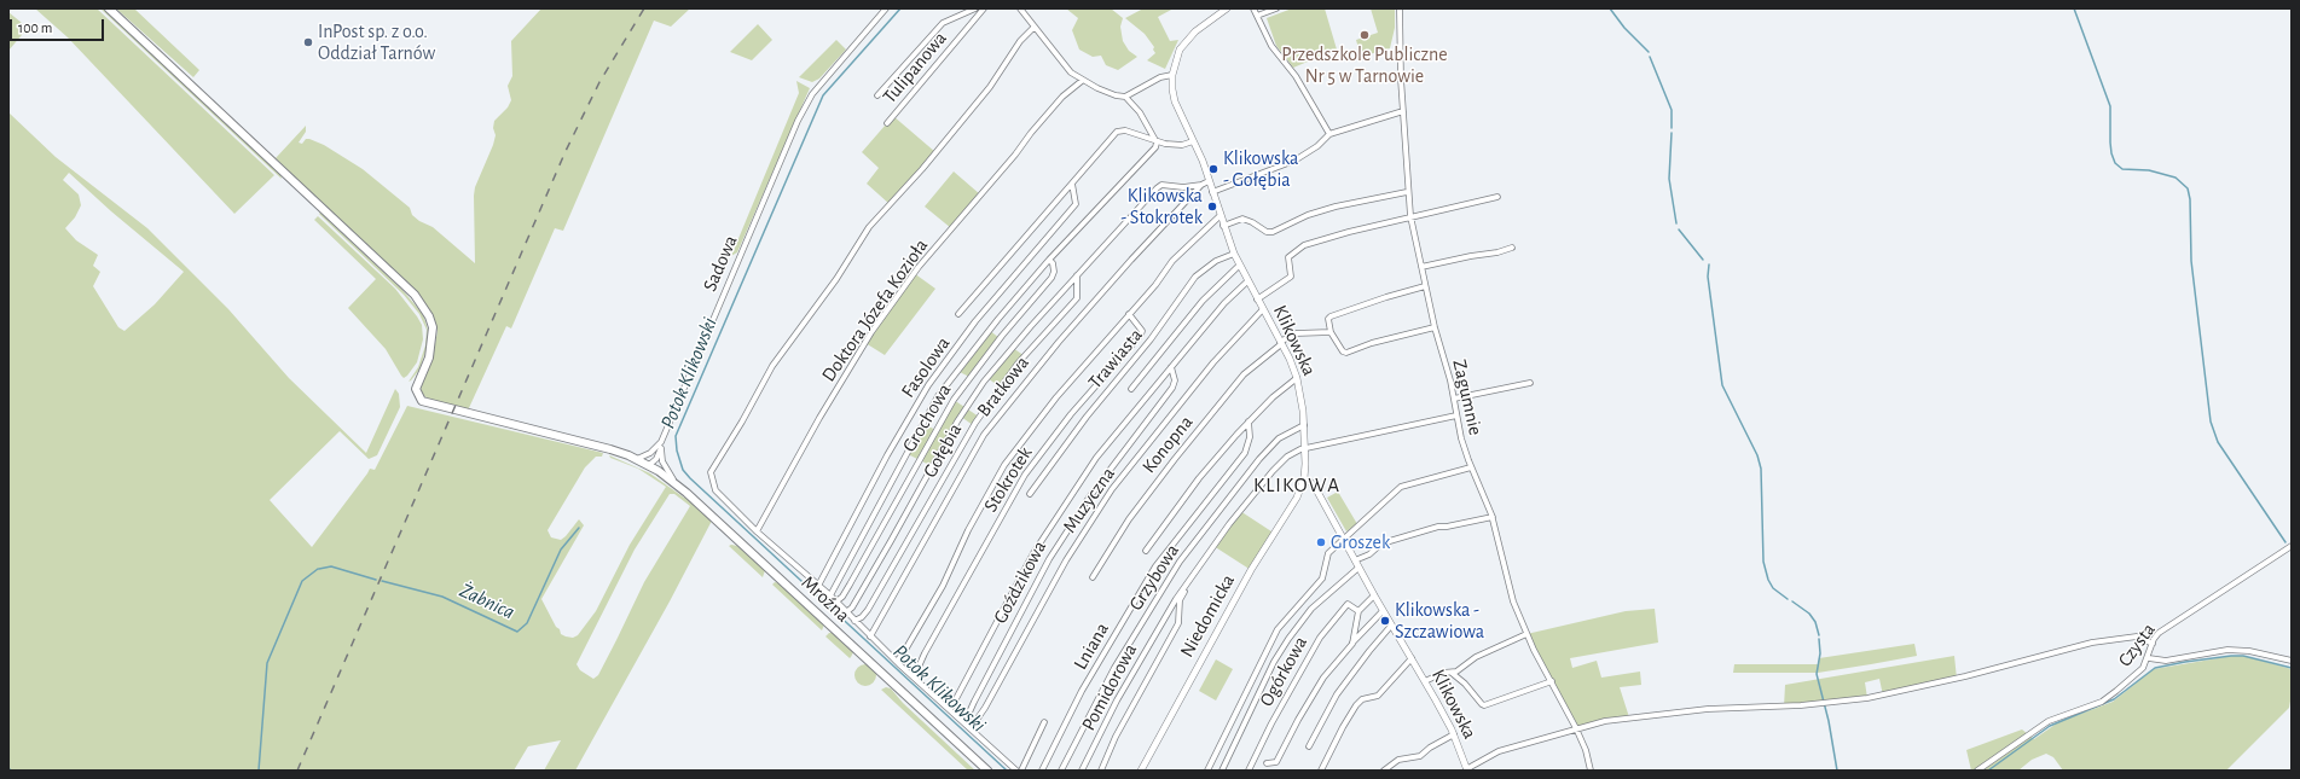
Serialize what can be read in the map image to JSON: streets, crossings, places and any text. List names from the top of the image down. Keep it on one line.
{"streets":{"main road":["Mroźna"],"street":["Tulipanowa","Sadowa","Doktora Józefa Kozioła","Klikowska","Trawiasta","Fasolowa","Bratkowa","Zagumnie","Grochowa","Konopna","Gołębia","Stokrotek","Muzyczna","Grzybowa","Goździkowa","Niedomicka","Czysta","Lniana","Ogórkowa","Pomidorowa"]},"crossings":[["Sadowa","Mroźna"],["Klikowska","Trawiasta"],["Klikowska","Konopna"],["Klikowska","Gołębia"],["Klikowska","Stokrotek"],["Klikowska","Muzyczna"],["Klikowska","Grzybowa"],["Klikowska","Goździkowa"],["Klikowska","Niedomicka"],["Klikowska","Pomidorowa"],["Fasolowa","Grochowa"],["Bratkowa","Gołębia"],["Zagumnie","Pomidorowa"],["Muzyczna","Goździkowa"]],"districts":["KLIKOWA"],"water":["Potok Klikowski","Żabnica"],"places":["Przedszkole Publiczne Nr 5 w Tarnowie","InPost sp. z o.o. Oddział Tarnów","Klikowska - Gołębia","Klikowska - Stokrotek","Groszek","Klikowska - Szczawiowa"],"scale_bar":"100 m"}
